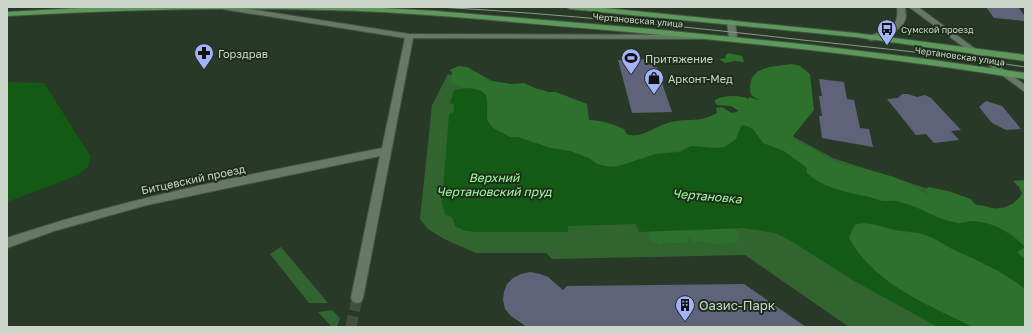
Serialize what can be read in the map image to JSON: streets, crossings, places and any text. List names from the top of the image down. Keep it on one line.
{"streets":{"main road":["Чертановская улица"],"street":["Битцевский проезд"]},"water":["Верхний Чертановский пруд","Чертановка"],"places":{"bus stop":["Сумской проезд"],"pharmacy":["Горздрав"],"sports":["Притяжение"],"shop":["Арконт-Мед"],"building":["Оазис-Парк"]}}
